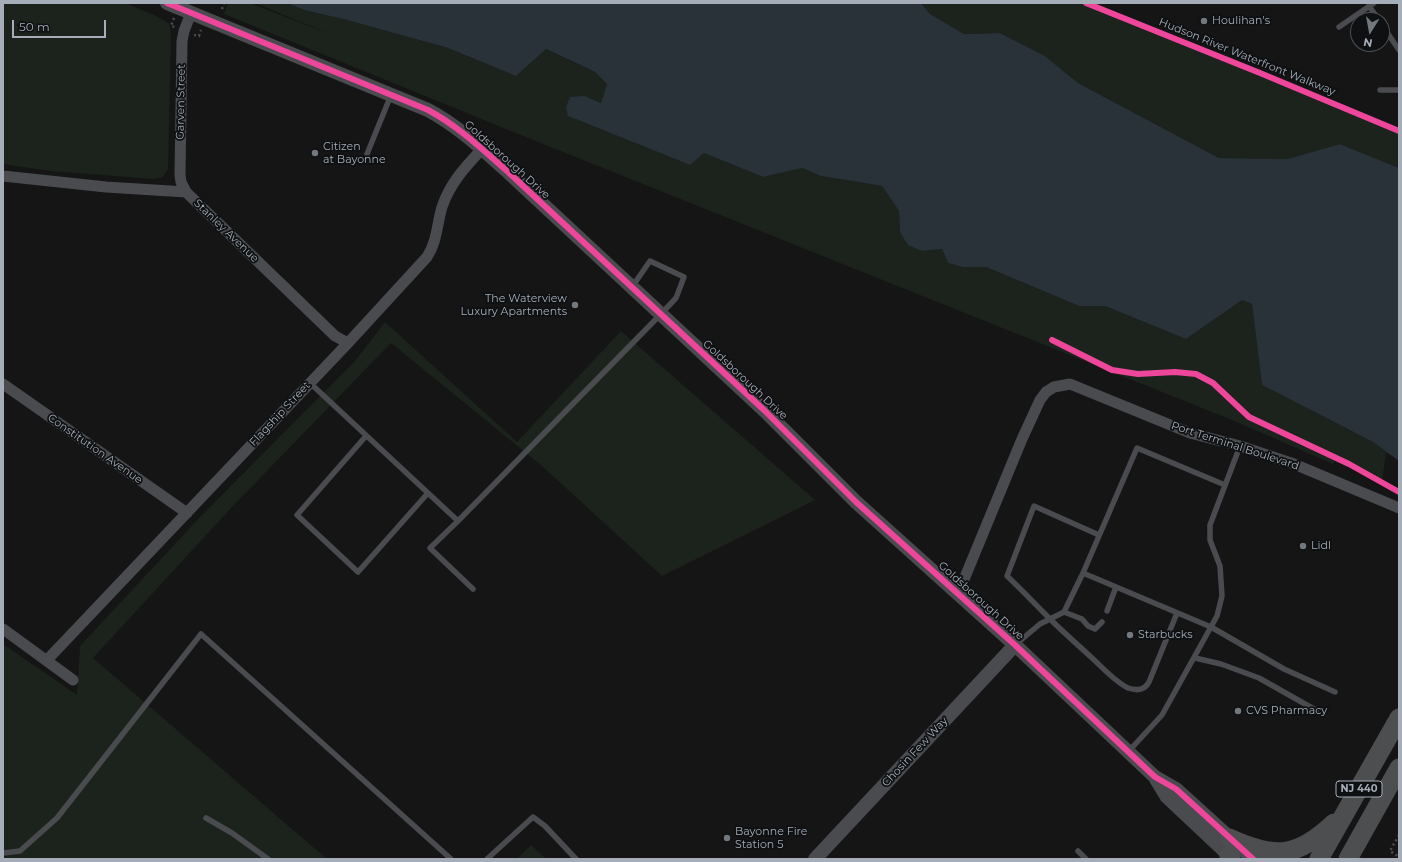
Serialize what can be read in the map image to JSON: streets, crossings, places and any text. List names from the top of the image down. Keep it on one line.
{"streets":{"highway":["NJ 440"],"street":["Garven Street","Goldsborough Drive","Stanley Avenue","Flagship Street","Port Terminal Boulevard","Constitution Avenue","Chosin Few Way"],"cycle path":["Hudson River Waterfront Walkway"]},"crossings":[["Garven Street","Goldsborough Drive"],["Garven Street","Stanley Avenue"],["Goldsborough Drive","Flagship Street"],["Goldsborough Drive","Port Terminal Boulevard"],["Goldsborough Drive","Chosin Few Way"],["Stanley Avenue","Flagship Street"],["Flagship Street","Constitution Avenue"]],"places":["Houlihan's","Citizen at Bayonne","The Waterview Luxury Apartments","Lidl","Starbucks","CVS Pharmacy","Bayonne Fire Station 5"],"scale_bar":"50 m","north":"bottom"}
